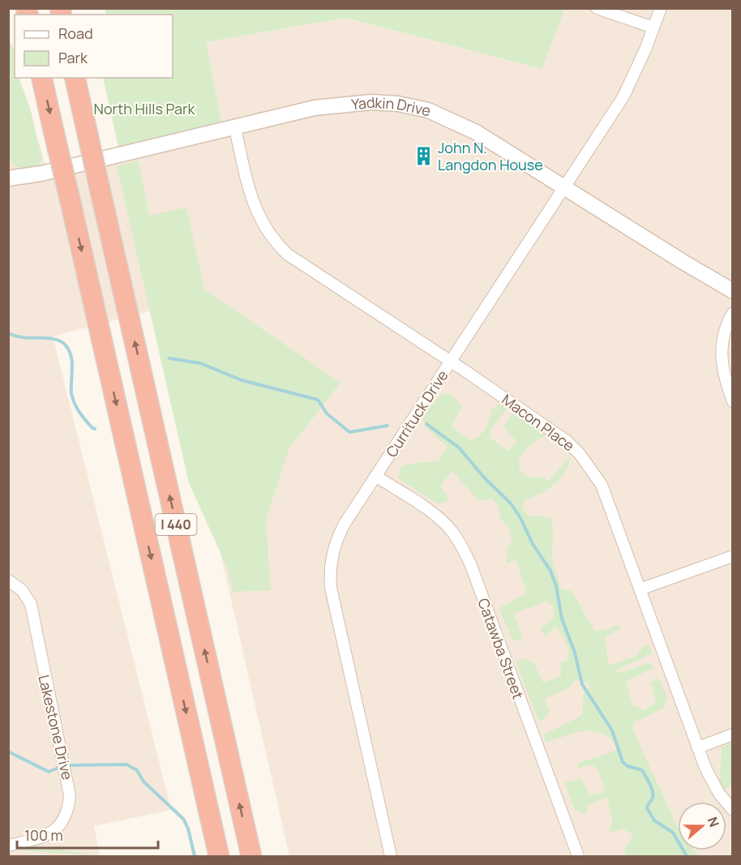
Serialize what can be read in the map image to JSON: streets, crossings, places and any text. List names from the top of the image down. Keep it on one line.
{"streets":{"highway":["I 440"],"street":["Yadkin Drive","Currituck Drive","Macon Place","Catawba Street","Lakestone Drive"]},"crossings":[["Yadkin Drive","Currituck Drive"],["Yadkin Drive","Macon Place"],["Currituck Drive","Macon Place"],["Currituck Drive","Catawba Street"]],"parks":["North Hills Park"],"places":{"building":["John N. Langdon House"]},"legend":["Road","Park"],"scale_bar":"100 m","north":"right"}
